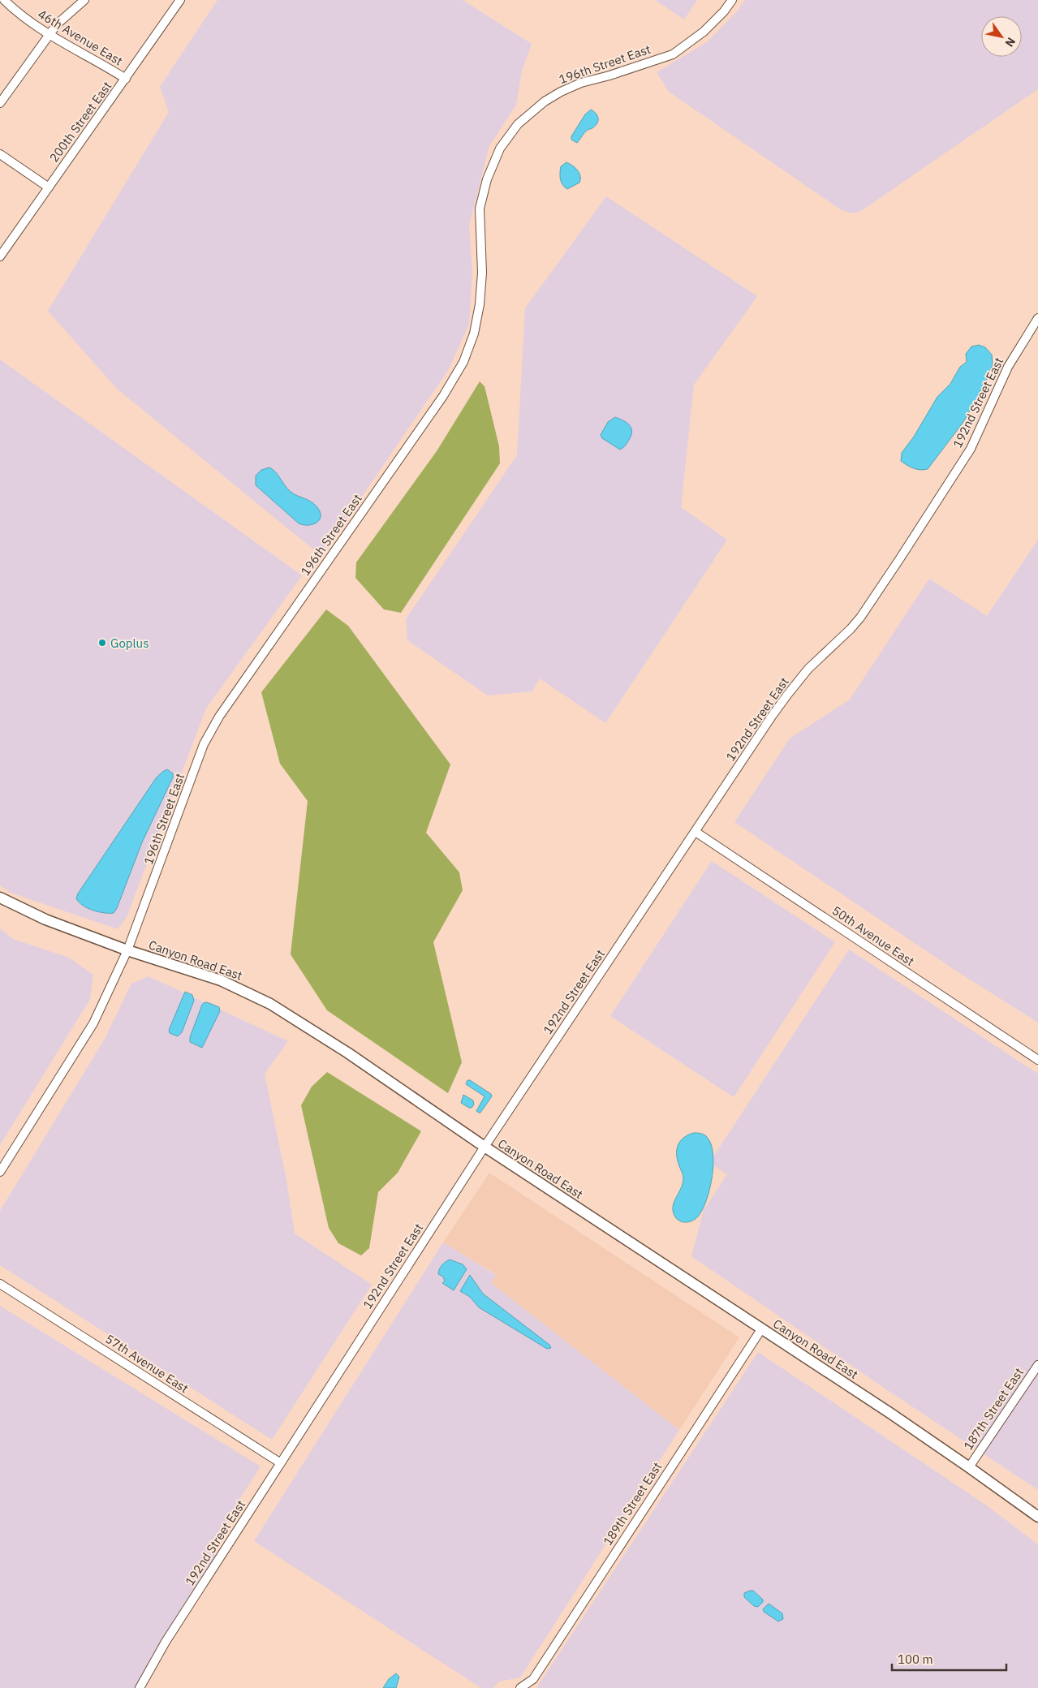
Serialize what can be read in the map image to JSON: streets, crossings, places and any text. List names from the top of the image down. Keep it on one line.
{"streets":{"main road":["Canyon Road East"],"street":["46th Avenue East","196th Street East","200th Street East","192nd Street East","50th Avenue East","57th Avenue East","187th Street East","189th Street East"]},"crossings":[["46th Avenue East","200th Street East"],["196th Street East","Canyon Road East"],["192nd Street East","50th Avenue East"],["192nd Street East","Canyon Road East"],["192nd Street East","57th Avenue East"],["Canyon Road East","187th Street East"],["Canyon Road East","189th Street East"]],"places":["Goplus"],"scale_bar":"100 m","north":"bottom right"}
